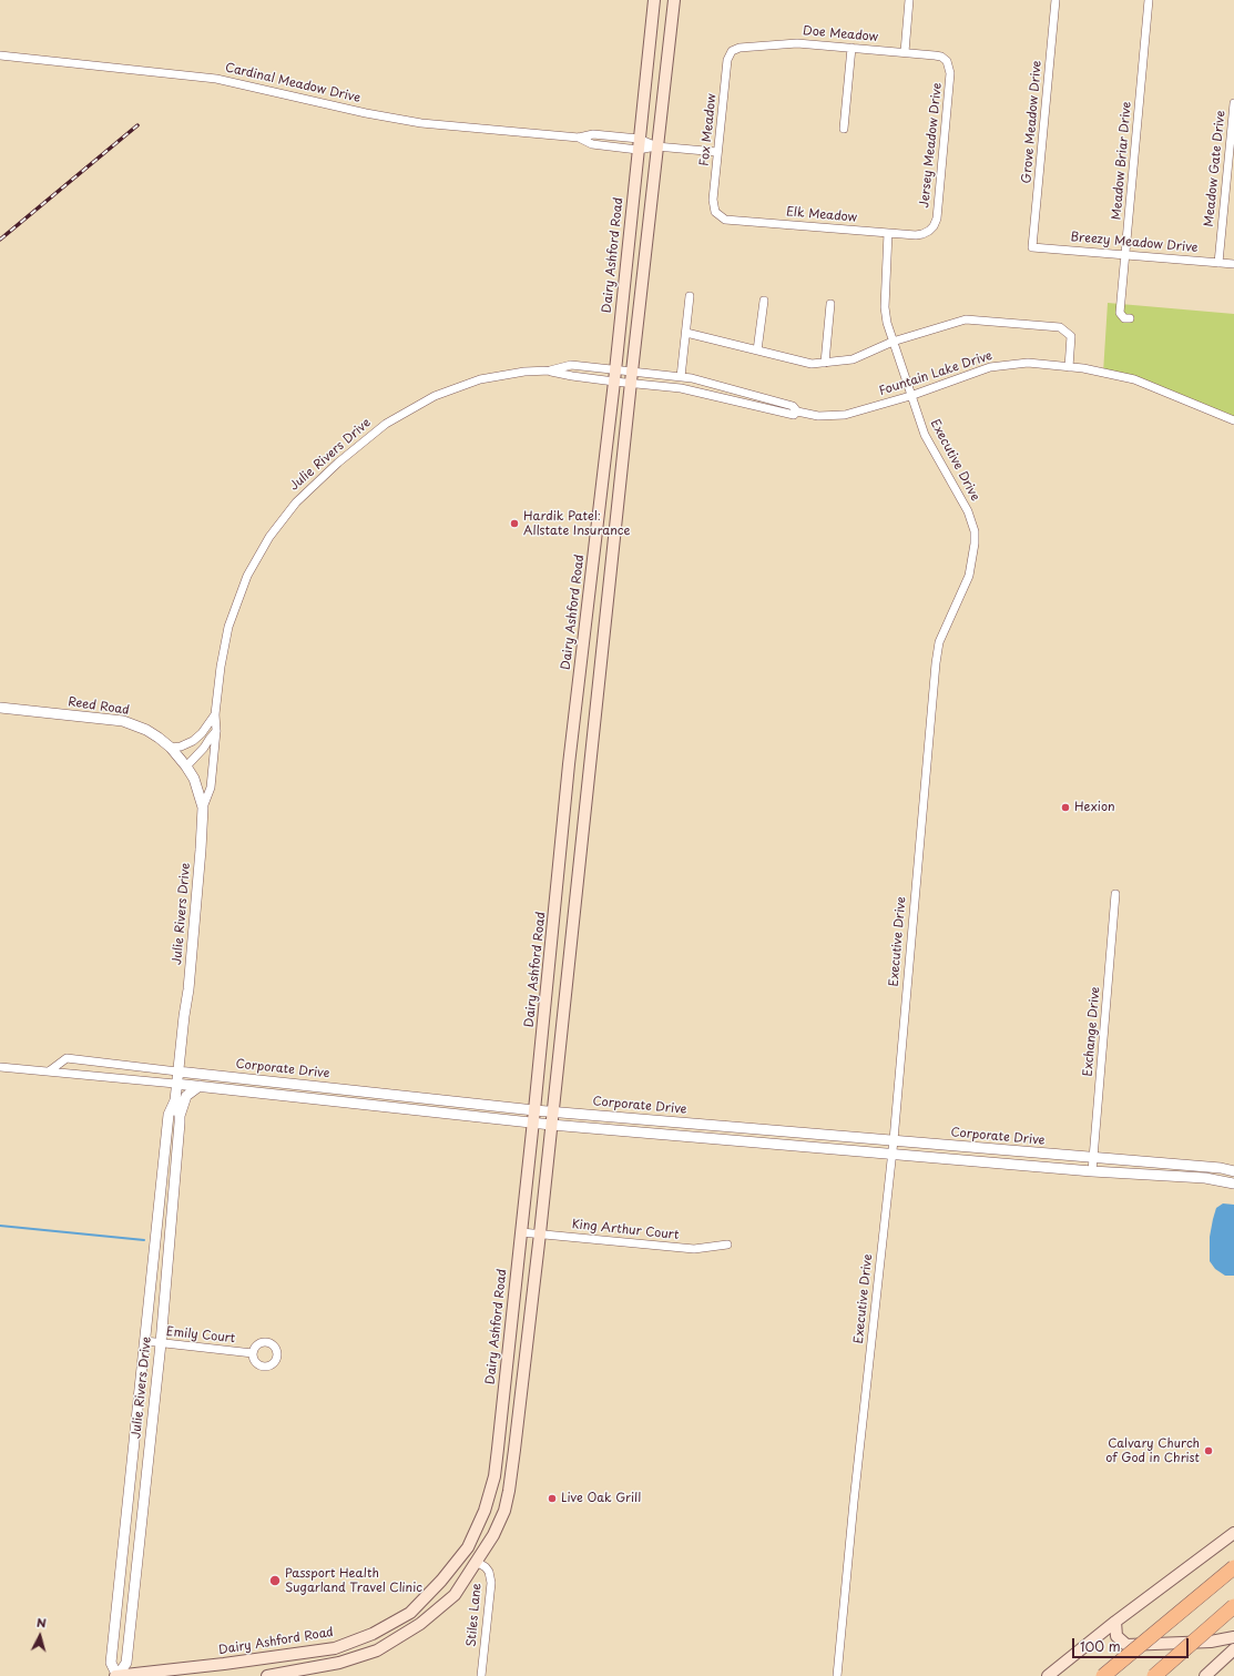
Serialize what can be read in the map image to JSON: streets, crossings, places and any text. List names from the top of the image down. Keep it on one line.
{"streets":{"main road":["Dairy Ashford Road"],"street":["Doe Meadow","Cardinal Meadow Drive","Grove Meadow Drive","Fox Meadow","Jersey Meadow Drive","Meadow Briar Drive","Meadow Gate Drive","Elk Meadow","Breezy Meadow Drive","Fountain Lake Drive","Julie Rivers Drive","Executive Drive","Reed Road","Exchange Drive","Corporate Drive","King Arthur Court","Emily Court","Stiles Lane"]},"crossings":[["Doe Meadow","Fox Meadow"],["Doe Meadow","Jersey Meadow Drive"],["Cardinal Meadow Drive","Fox Meadow"],["Cardinal Meadow Drive","Dairy Ashford Road"],["Grove Meadow Drive","Breezy Meadow Drive"],["Fox Meadow","Elk Meadow"],["Jersey Meadow Drive","Elk Meadow"],["Meadow Briar Drive","Breezy Meadow Drive"],["Meadow Gate Drive","Breezy Meadow Drive"],["Elk Meadow","Executive Drive"],["Dairy Ashford Road","Fountain Lake Drive"],["Dairy Ashford Road","Julie Rivers Drive"],["Dairy Ashford Road","Corporate Drive"],["Dairy Ashford Road","King Arthur Court"],["Fountain Lake Drive","Julie Rivers Drive"],["Fountain Lake Drive","Executive Drive"],["Julie Rivers Drive","Reed Road"],["Julie Rivers Drive","Corporate Drive"],["Julie Rivers Drive","Emily Court"],["Executive Drive","Corporate Drive"],["Exchange Drive","Corporate Drive"]],"places":["Hardik Patel: Allstate Insurance","Hexion","Calvary Church of God in Christ","Live Oak Grill","Passport Health Sugarland Travel Clinic"],"scale_bar":"100 m","north":"top"}
